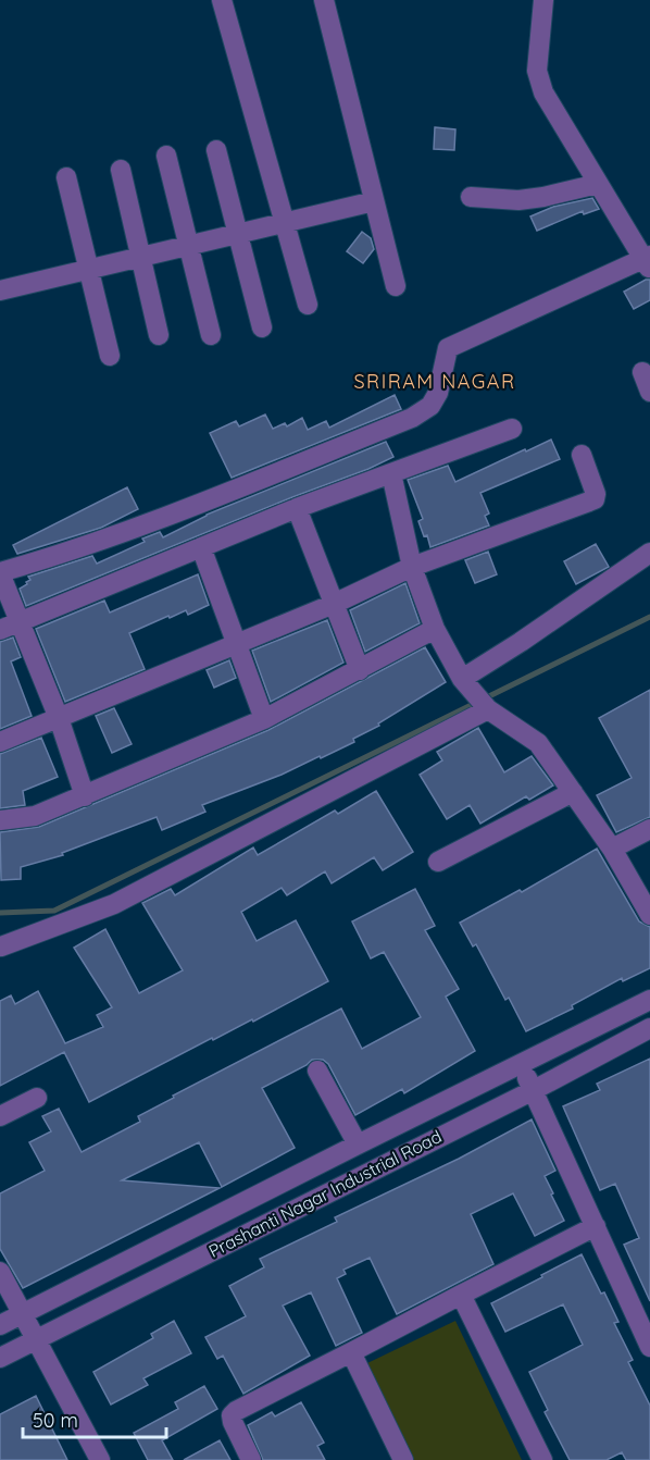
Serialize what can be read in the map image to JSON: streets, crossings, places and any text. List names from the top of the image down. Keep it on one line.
{"streets":{"street":["Prashanti Nagar Industrial Road"]},"districts":["SRIRAM NAGAR"],"scale_bar":"50 m"}
